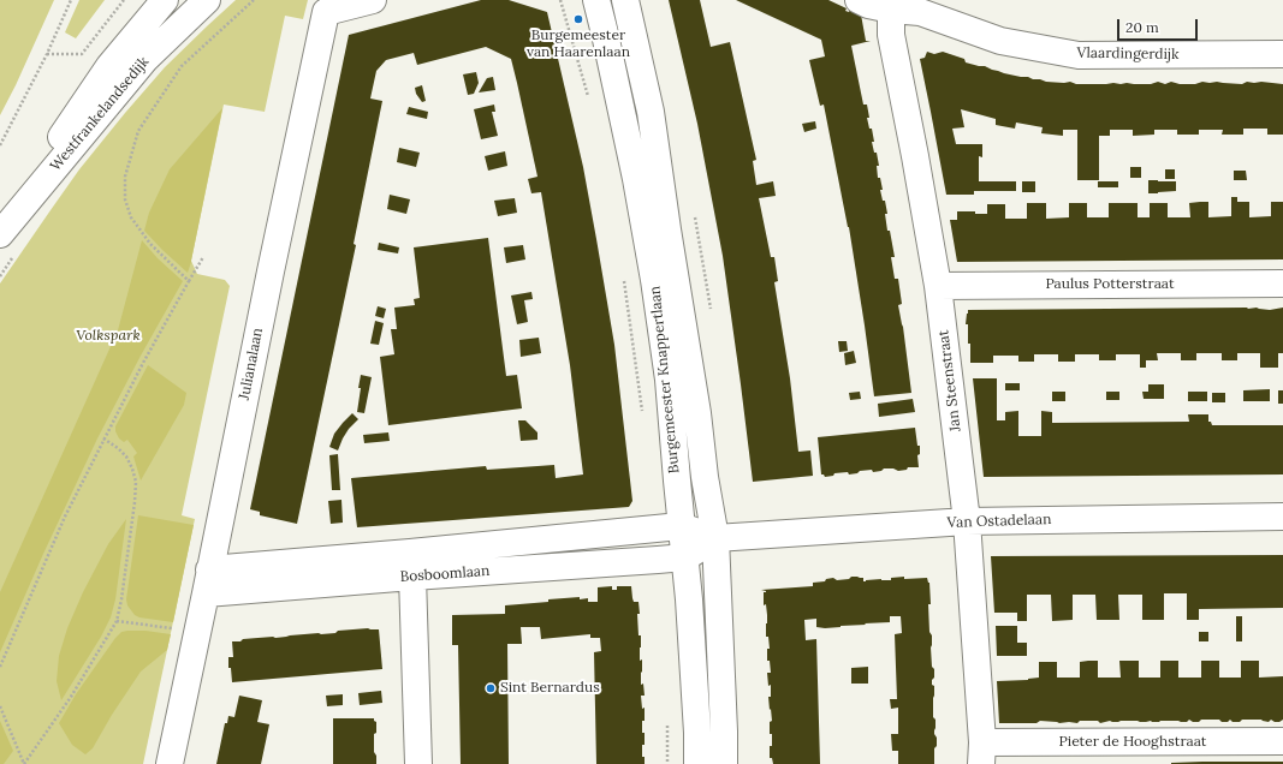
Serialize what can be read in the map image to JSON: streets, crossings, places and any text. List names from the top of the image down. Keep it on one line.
{"streets":{"street":["Vlaardingerdijk","Westfrankelandsedijk","Paulus Potterstraat","Julianalaan","Burgemeester Knappertlaan","Jan Steenstraat","Van Ostadelaan","Bosboomlaan","Pieter de Hooghstraat"]},"crossings":[["Vlaardingerdijk","Jan Steenstraat"],["Paulus Potterstraat","Jan Steenstraat"],["Julianalaan","Bosboomlaan"],["Burgemeester Knappertlaan","Van Ostadelaan"],["Burgemeester Knappertlaan","Bosboomlaan"],["Jan Steenstraat","Van Ostadelaan"],["Jan Steenstraat","Pieter de Hooghstraat"]],"parks":["Volkspark"],"places":["Burgemeester van Haarenlaan","Sint Bernardus"],"scale_bar":"20 m"}
